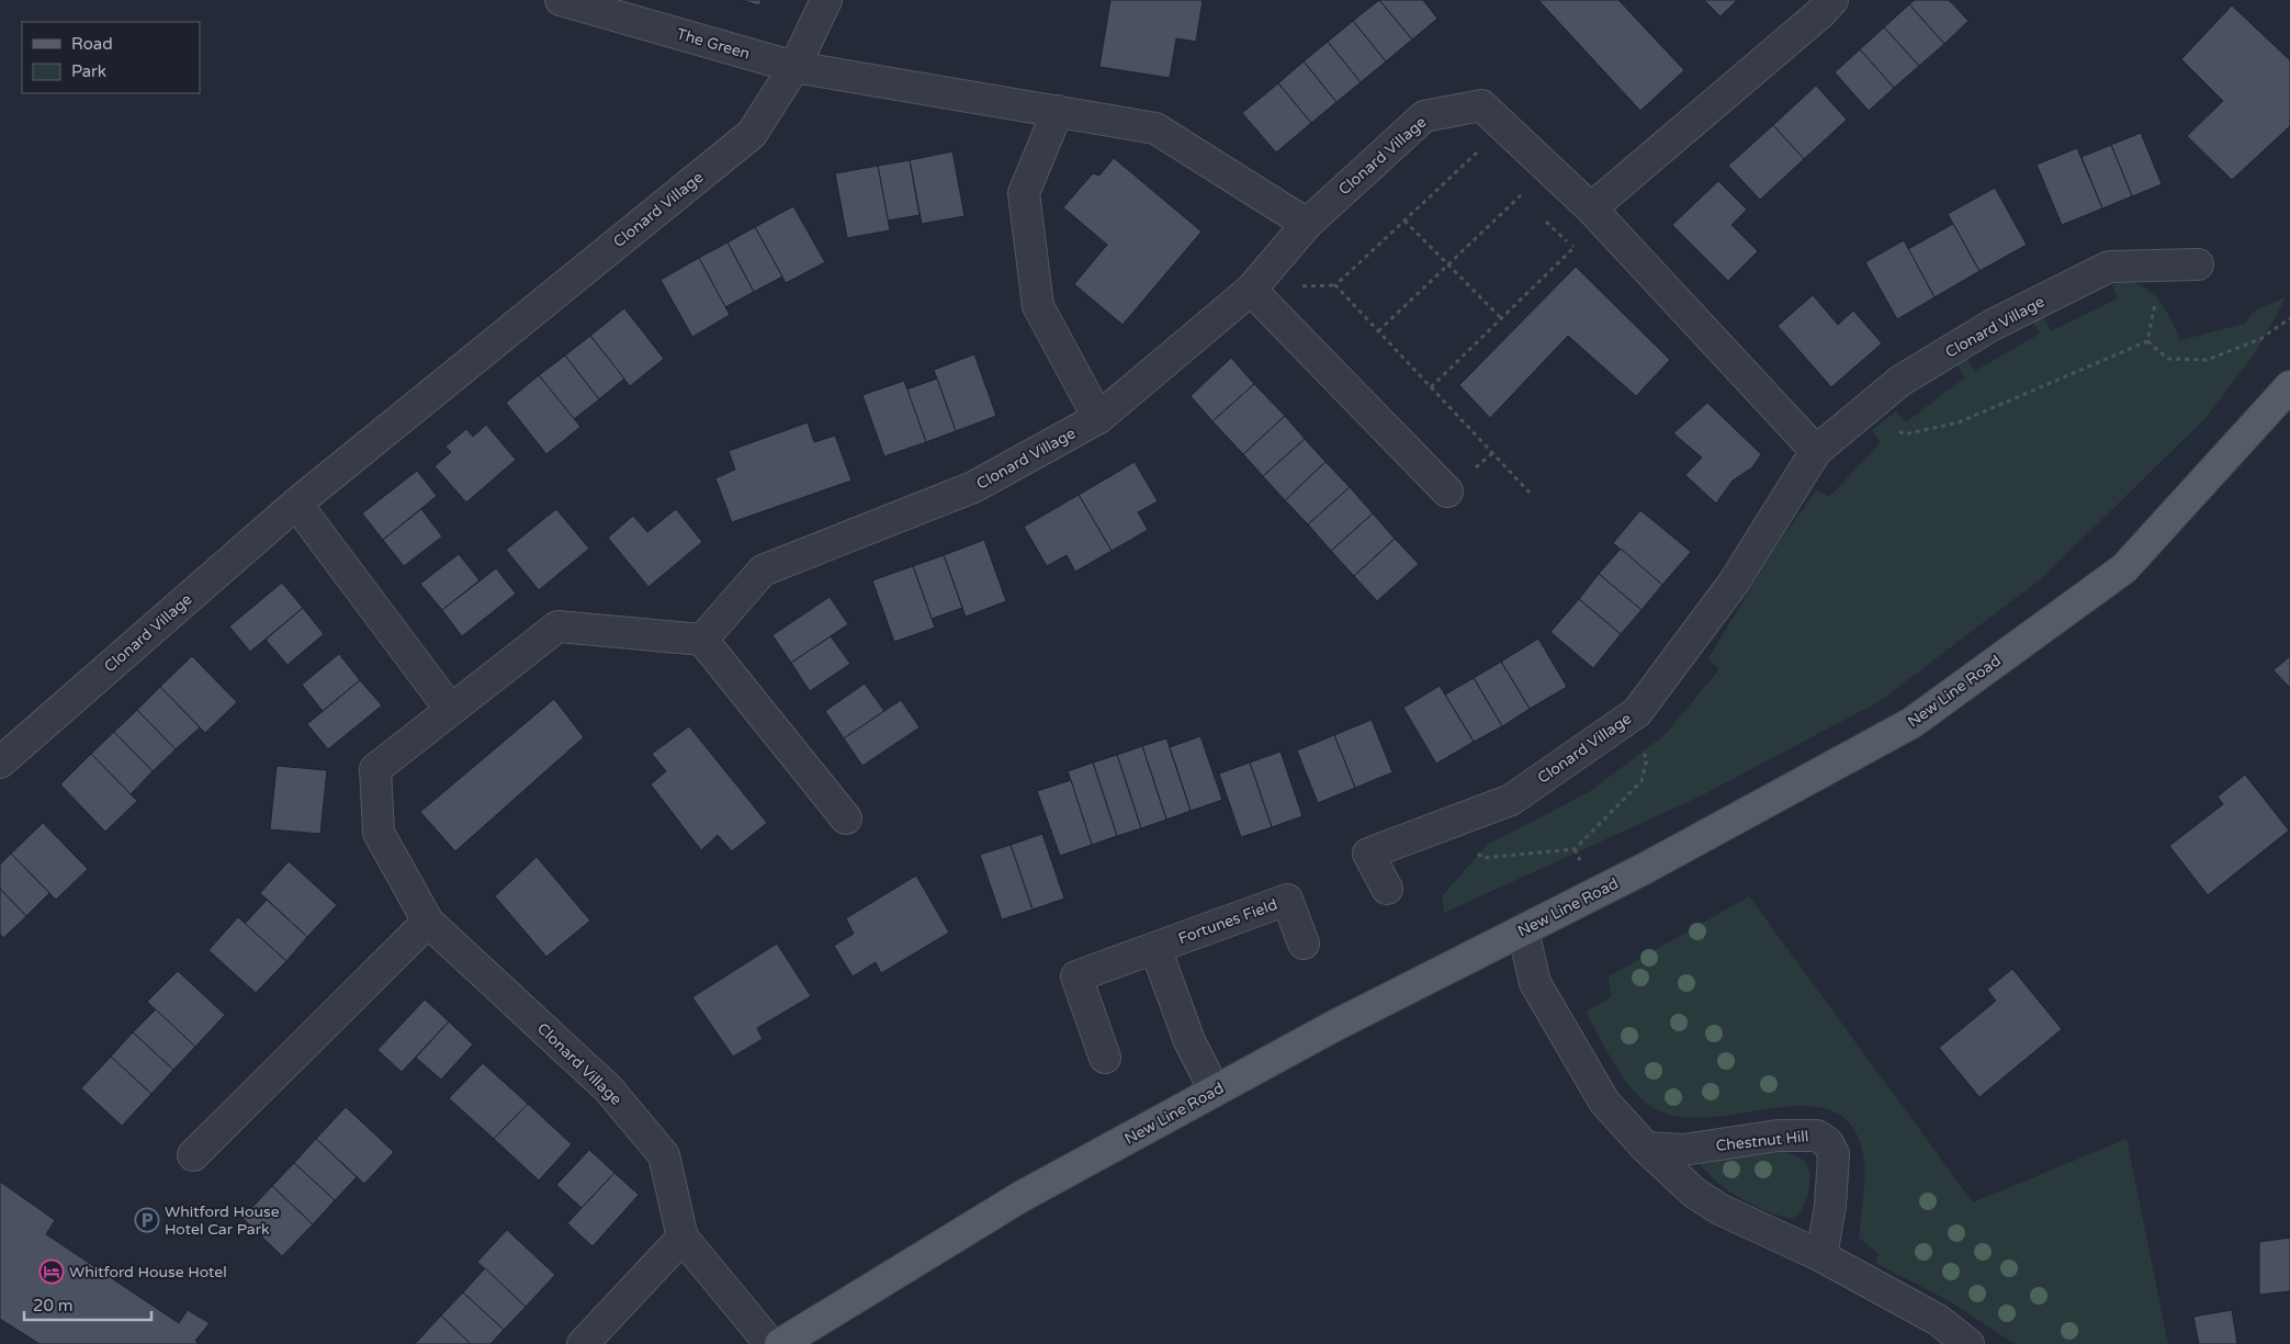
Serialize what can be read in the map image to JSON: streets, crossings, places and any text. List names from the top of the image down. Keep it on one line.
{"streets":{"main road":["New Line Road"],"street":["The Green","Clonard Village","Fortunes Field","Chestnut Hill"]},"crossings":[["The Green","Clonard Village"]],"places":{"parking":["Whitford House Hotel Car Park"],"hotel":["Whitford House Hotel"]},"legend":["Road","Park"],"scale_bar":"20 m"}
